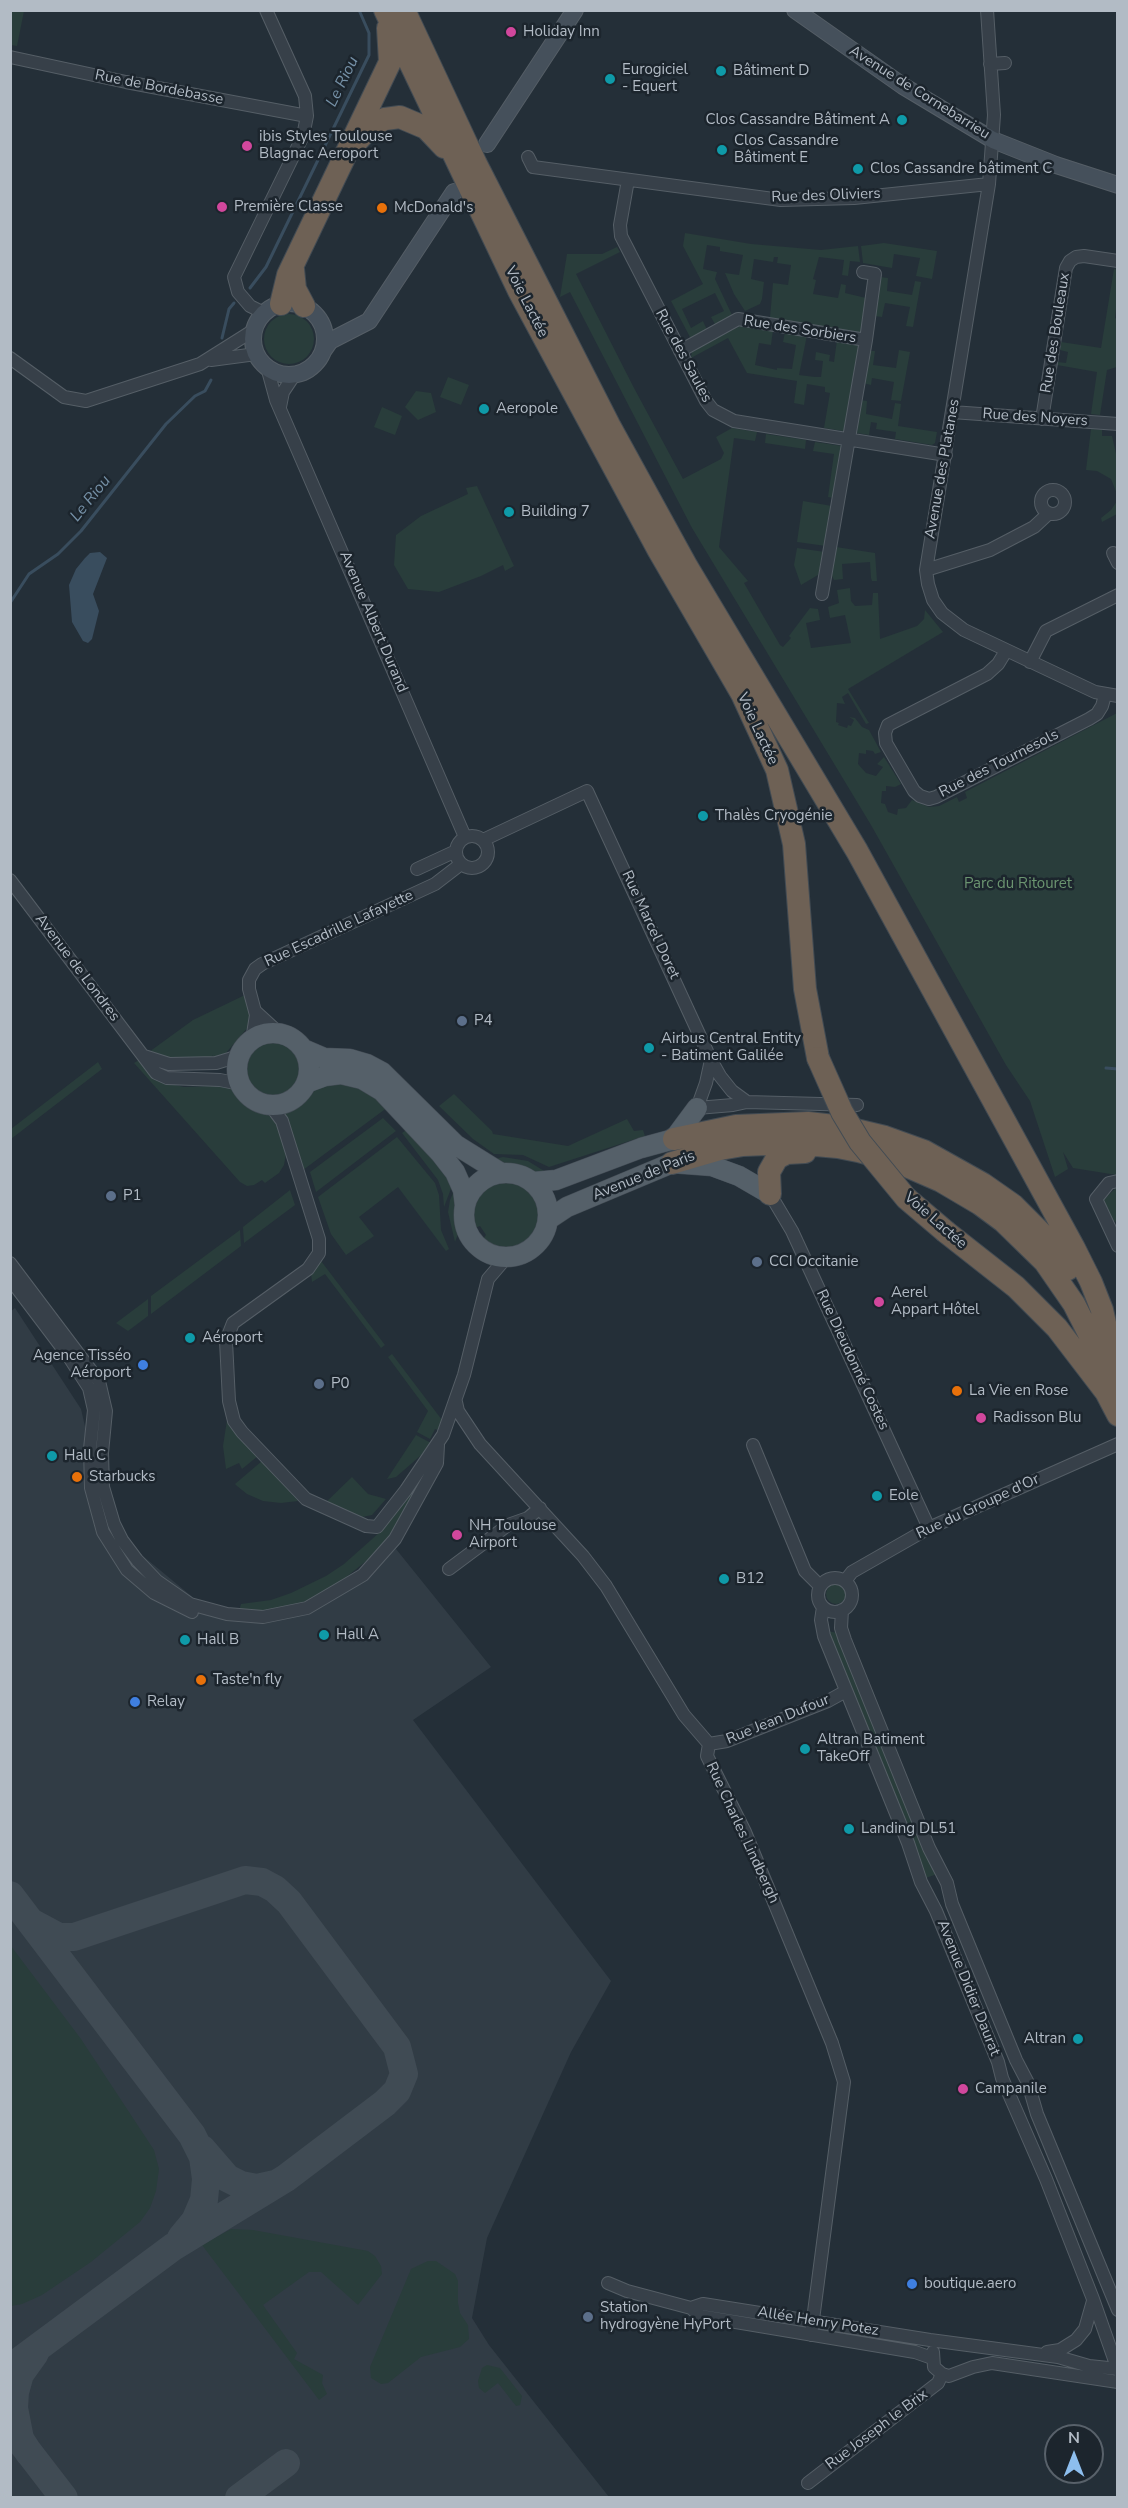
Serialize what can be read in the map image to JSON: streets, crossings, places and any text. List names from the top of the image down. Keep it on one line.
{"streets":{"highway":["Voie Lactée","Avenue de Paris"],"street":["Rue de Bordebasse","Avenue de Cornebarrieu","Rue des Oliviers","Rue des Sorbiers","Rue des Bouleaux","Rue des Saules","Rue des Noyers","Avenue des Platanes","Avenue Albert Durand","Rue des Tournesols","Rue Marcel Doret","Rue Escadrille Lafayette","Avenue de Londres","Rue Dieudonné Costes","Rue du Groupe d'Or","Rue Jean Dufour","Rue Charles Lindbergh","Avenue Didier Daurat","Allée Henry Potez","Rue Joseph le Brix"]},"crossings":[["Avenue de Cornebarrieu","Avenue des Platanes"],["Rue des Oliviers","Rue des Saules"],["Rue des Oliviers","Avenue des Platanes"],["Voie Lactée","Avenue de Paris"],["Rue des Sorbiers","Rue des Saules"],["Rue des Bouleaux","Rue des Noyers"],["Rue des Saules","Avenue des Platanes"],["Rue des Noyers","Avenue des Platanes"],["Avenue des Platanes","Rue des Tournesols"],["Avenue Albert Durand","Rue Marcel Doret"],["Avenue Albert Durand","Rue Escadrille Lafayette"],["Rue Marcel Doret","Rue Escadrille Lafayette"],["Rue Escadrille Lafayette","Avenue de Londres"],["Rue Dieudonné Costes","Rue du Groupe d'Or"],["Rue du Groupe d'Or","Avenue Didier Daurat"],["Rue Jean Dufour","Rue Charles Lindbergh"],["Rue Jean Dufour","Avenue Didier Daurat"],["Rue Charles Lindbergh","Allée Henry Potez"],["Avenue Didier Daurat","Allée Henry Potez"],["Allée Henry Potez","Rue Joseph le Brix"]],"water":["Le Riou"],"parks":["Parc du Ritouret"],"places":["Holiday Inn","Bâtiment D","Eurogiciel - Equert","Clos Cassandre Bâtiment A","ibis Styles Toulouse Blagnac Aeroport","Clos Cassandre Bâtiment E","Clos Cassandre bâtiment C","Première Classe","McDonald's","Aeropole","Building 7","Thalès Cryogénie","P4","Airbus Central Entity - Batiment Galilée","P1","CCI Occitanie","Aerel Appart Hôtel","Aéroport","Agence Tisséo Aéroport","P0","La Vie en Rose","Radisson Blu","Hall C","Starbucks","Eole","NH Toulouse Airport","B12","Hall A","Hall B","Taste'n fly","Relay","Altran Batiment TakeOff","Landing DL51","Altran","Campanile","boutique.aero","Station hydrogyène HyPort"],"north":"top"}
